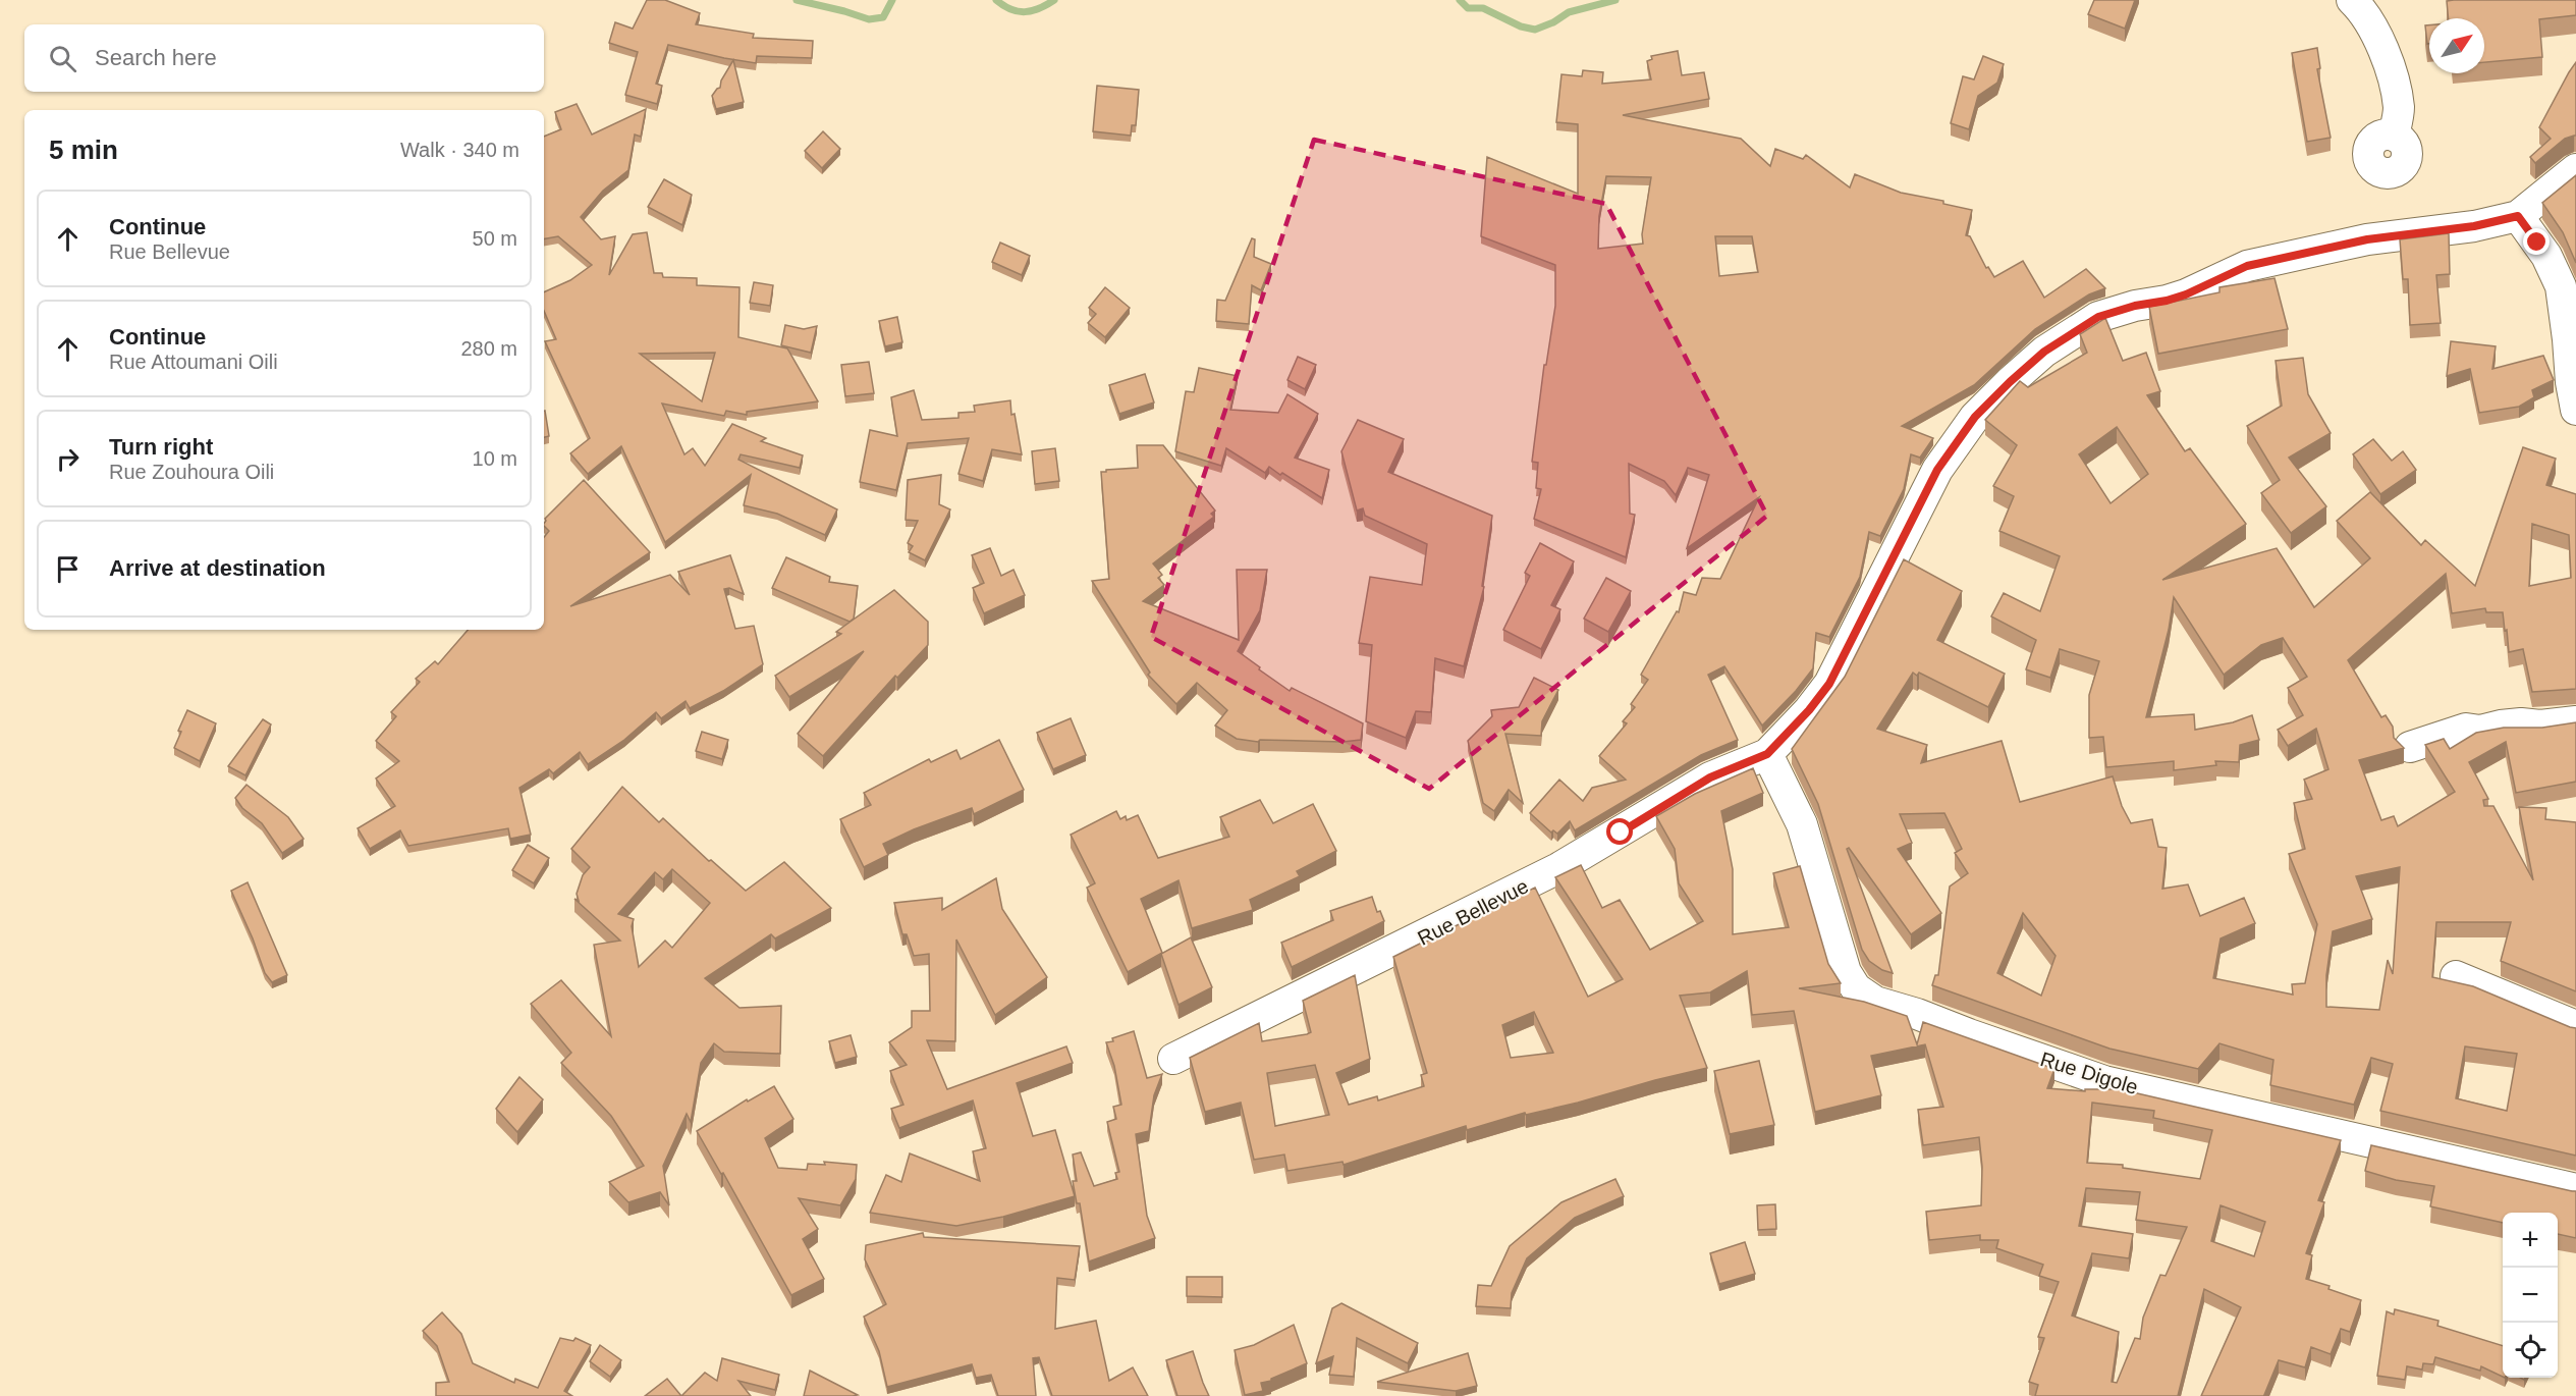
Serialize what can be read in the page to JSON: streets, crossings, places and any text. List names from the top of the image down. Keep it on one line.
{"streets":{"street":["Rue Bellevue","Rue Digole"]},"crossings":[["Rue Bellevue","Rue Digole"]],"north":"top right","page":{"search":"Search here","heading":["5 min","Walk · 340 m"],"list":[["Continue","Rue Bellevue","50 m"],["Continue","Rue Attoumani Oili","280 m"],["Turn right","Rue Zouhoura Oili","10 m"],"Arrive at destination"],"map_buttons":["+","−"]}}
